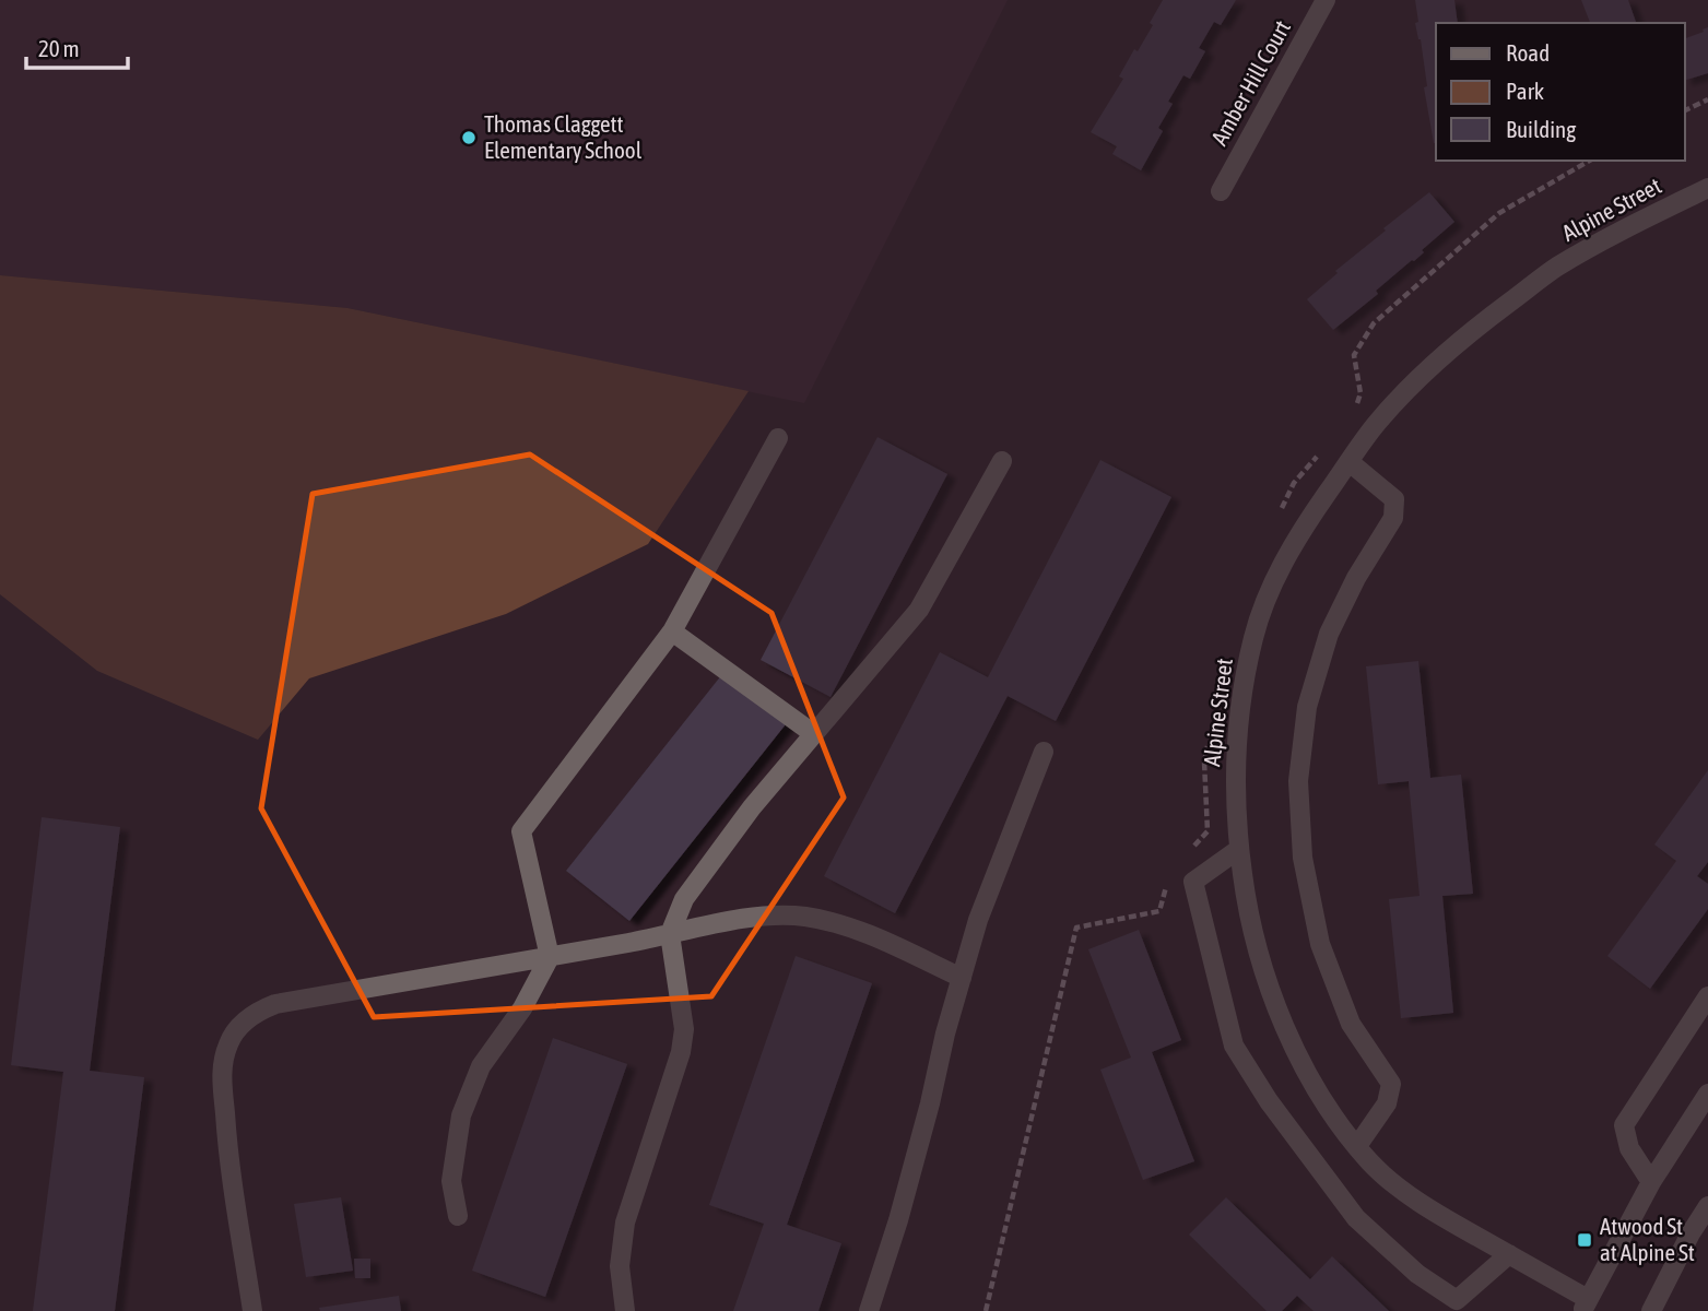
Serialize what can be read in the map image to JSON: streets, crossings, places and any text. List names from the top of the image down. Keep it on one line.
{"streets":{"street":["Amber Hill Court","Alpine Street"]},"places":{"other":["Thomas Claggett Elementary School"],"transit":["Atwood St at Alpine St"]},"legend":["Road","Park","Building"],"scale_bar":"20 m"}
